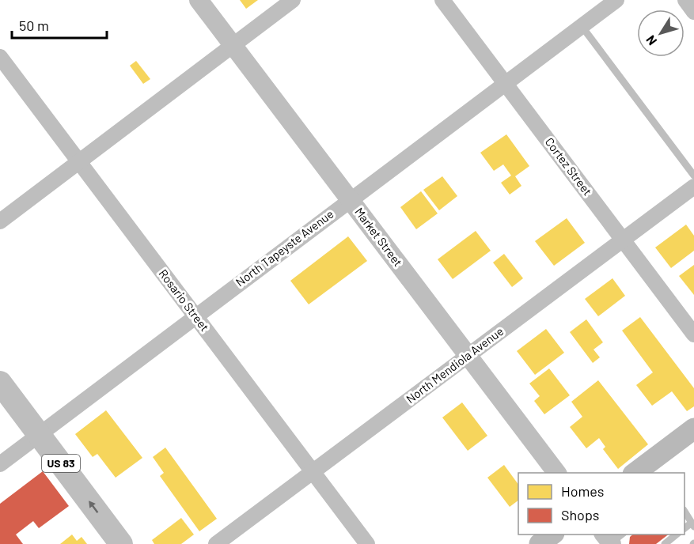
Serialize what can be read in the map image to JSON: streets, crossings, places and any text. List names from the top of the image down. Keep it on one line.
{"streets":{"main road":["US 83"],"street":["Cortez Street","Market Street","North Tapeyste Avenue","Rosario Street","North Mendiola Avenue"]},"crossings":[["Cortez Street","North Tapeyste Avenue"],["Cortez Street","North Mendiola Avenue"],["Market Street","North Tapeyste Avenue"],["Market Street","North Mendiola Avenue"],["North Tapeyste Avenue","Rosario Street"],["North Tapeyste Avenue","US 83"],["Rosario Street","North Mendiola Avenue"]],"legend":["Homes","Shops"],"scale_bar":"50 m","north":"bottom left"}
